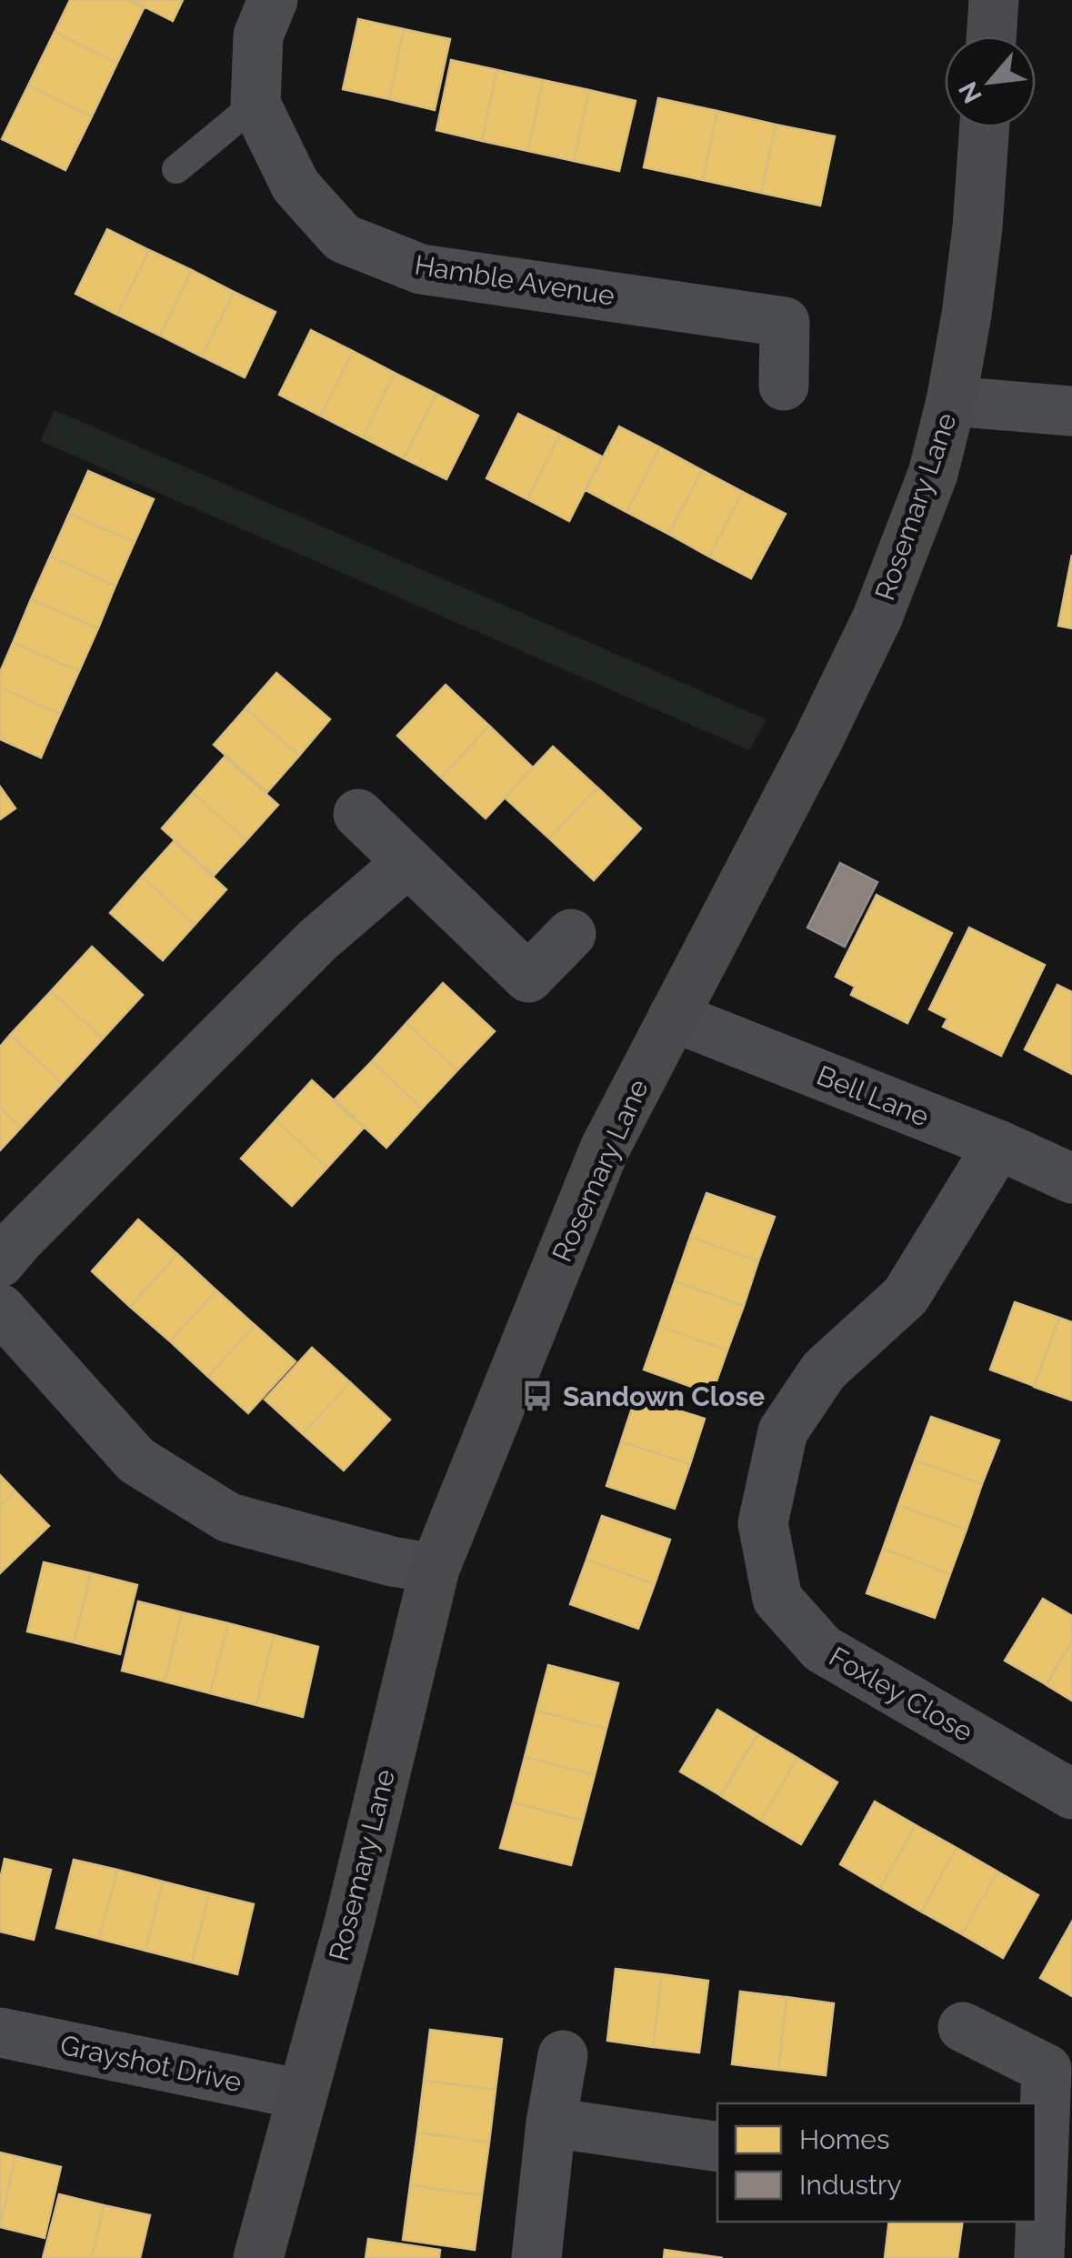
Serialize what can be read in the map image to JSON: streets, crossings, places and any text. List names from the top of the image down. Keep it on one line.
{"streets":{"street":["Hamble Avenue","Rosemary Lane","Bell Lane","Foxley Close","Grayshot Drive"]},"crossings":[["Rosemary Lane","Bell Lane"],["Rosemary Lane","Grayshot Drive"],["Bell Lane","Foxley Close"]],"places":{"bus stop":["Sandown Close"]},"legend":["Homes","Industry"],"north":"bottom left"}
